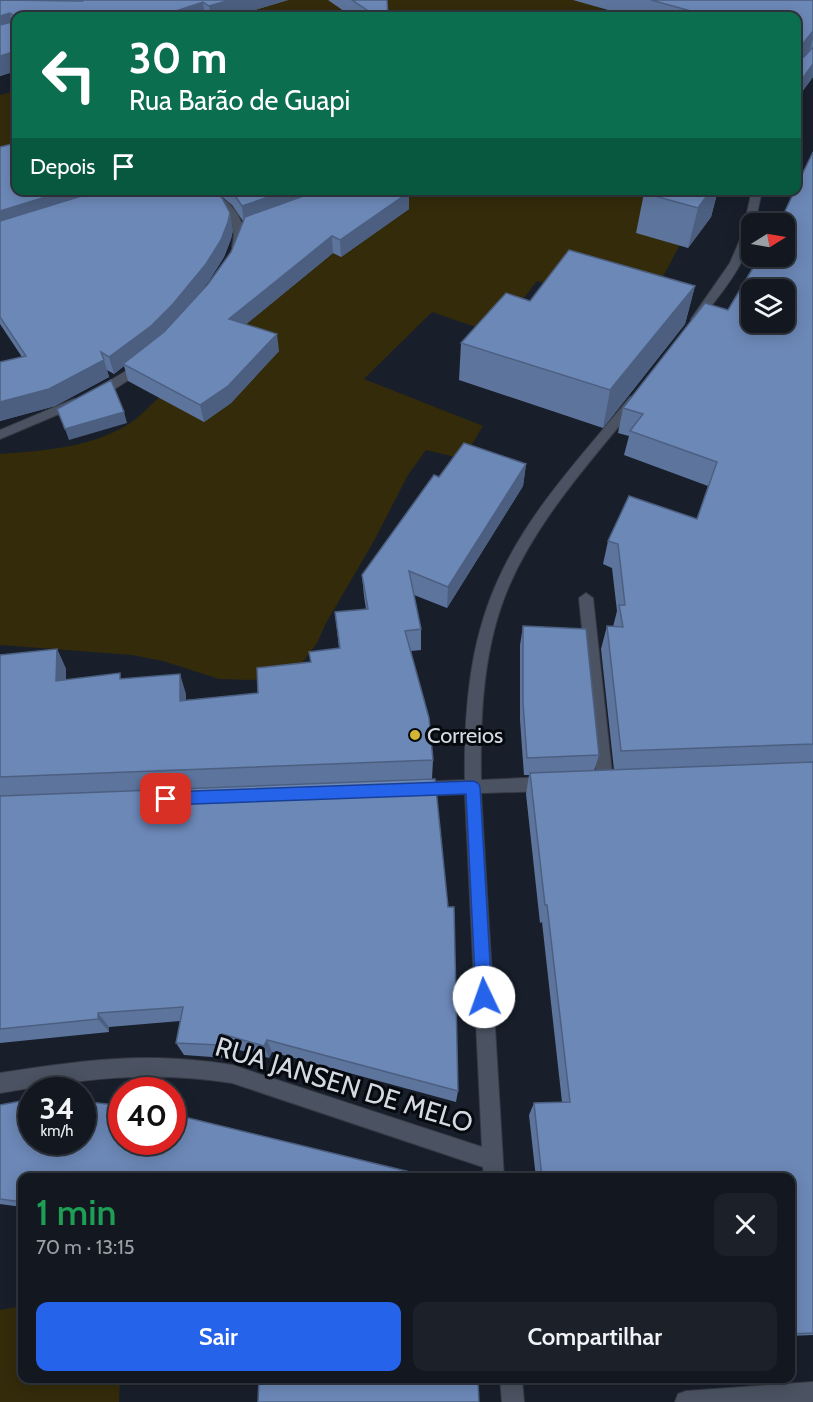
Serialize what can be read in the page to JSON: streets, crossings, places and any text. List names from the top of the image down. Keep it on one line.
{"streets":{"street":["RUA JANSEN DE MELO"]},"places":["Correios"],"north":"right","page":{"turn":["30 m","Rua Barão de Guapi"],"then":"Depois","speed":"34 km/h","limit":"40","heading":["1 min","70 m · 13:15"],"buttons":["Sair","Compartilhar"]}}
